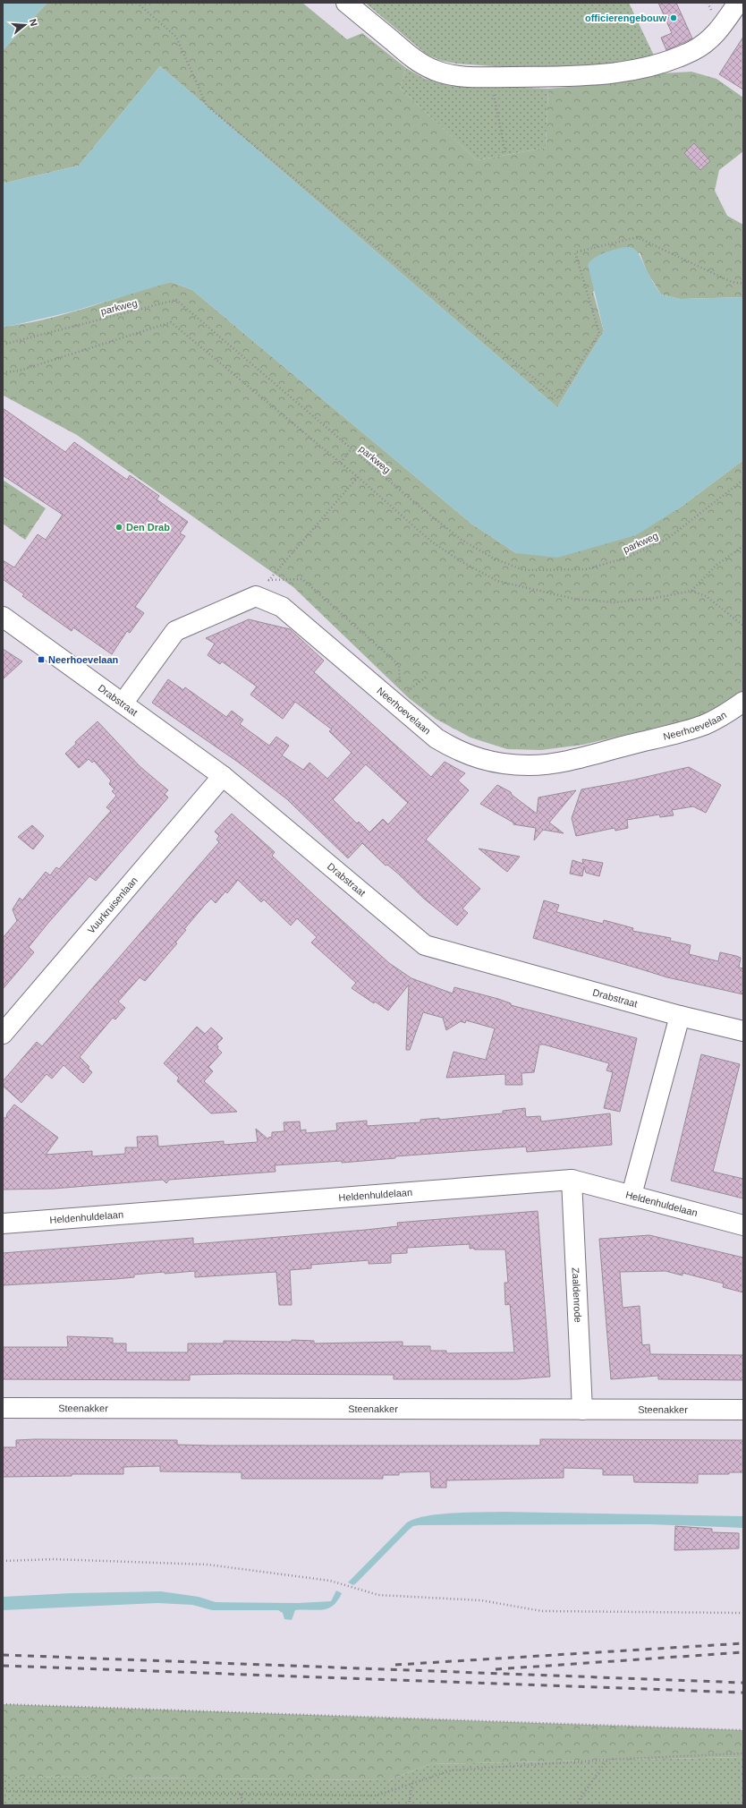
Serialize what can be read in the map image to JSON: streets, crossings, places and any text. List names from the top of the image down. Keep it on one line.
{"streets":{"street":["Drabstraat","Neerhoevelaan","Vuurkruisenlaan","Heldenhuldelaan","Zaaldenrode","Steenakker"],"path":["parkweg"]},"crossings":[["Drabstraat","Vuurkruisenlaan"],["Heldenhuldelaan","Zaaldenrode"],["Zaaldenrode","Steenakker"]],"places":{"other":["officierengebouw","Den Drab"],"transit":["Neerhoevelaan"]},"north":"right"}
